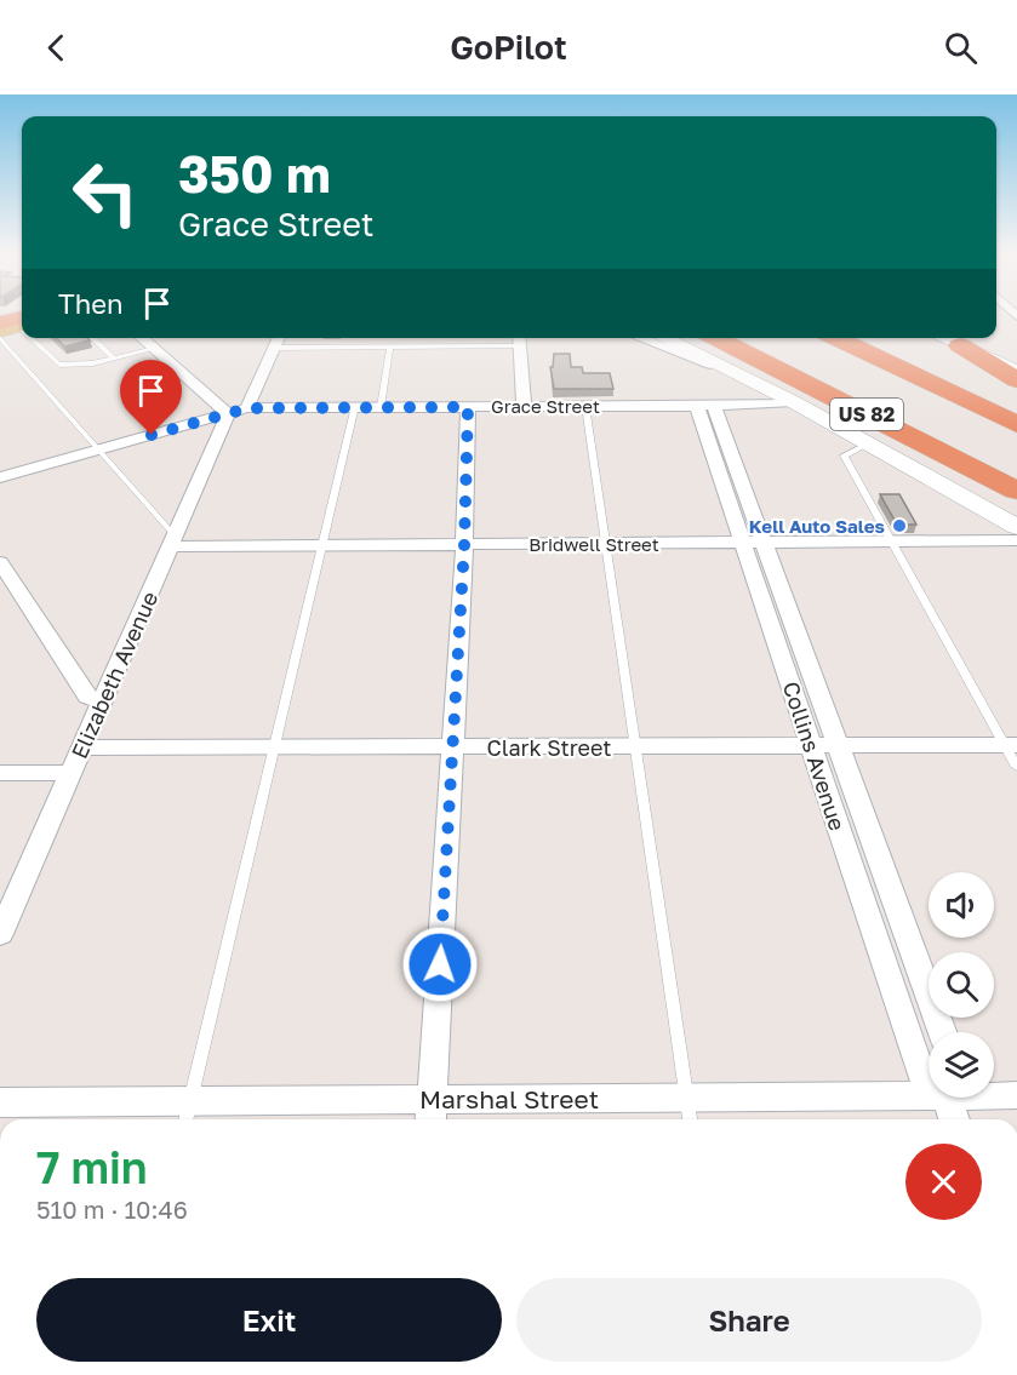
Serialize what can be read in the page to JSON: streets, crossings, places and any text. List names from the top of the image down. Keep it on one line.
{"streets":{"highway":["US 82"],"street":["Grace Street","Bridwell Street","Elizabeth Avenue","Clark Street","Collins Avenue","Marshal Street"]},"crossings":[["Grace Street","Elizabeth Avenue"],["Grace Street","Collins Avenue"],["Bridwell Street","Elizabeth Avenue"],["Bridwell Street","Collins Avenue"],["Elizabeth Avenue","Clark Street"],["Clark Street","Collins Avenue"]],"places":["Kell Auto Sales"],"page":{"header":"GoPilot","turn":["350 m","Grace Street"],"then":"Then","heading":["7 min","510 m · 10:46"],"buttons":["Exit","Share"]}}
